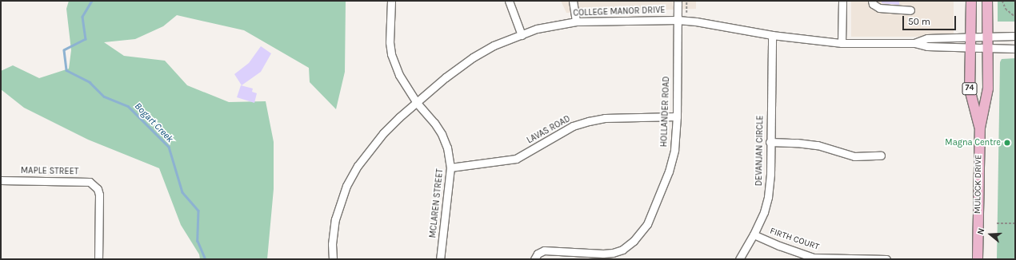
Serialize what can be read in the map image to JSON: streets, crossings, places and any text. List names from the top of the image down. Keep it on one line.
{"streets":{"main road":["74","MULOCK DRIVE"],"street":["COLLEGE MANOR DRIVE","HOLLANDER ROAD","LAVAS ROAD","DEVANJAN CIRCLE","MAPLE STREET","MCLAREN STREET","FIRTH COURT"]},"crossings":[["COLLEGE MANOR DRIVE","HOLLANDER ROAD"],["COLLEGE MANOR DRIVE","DEVANJAN CIRCLE"],["COLLEGE MANOR DRIVE","MULOCK DRIVE"],["COLLEGE MANOR DRIVE","MCLAREN STREET"],["HOLLANDER ROAD","LAVAS ROAD"],["LAVAS ROAD","MCLAREN STREET"],["DEVANJAN CIRCLE","FIRTH COURT"]],"water":["Bogart Creek"],"places":["Magna Centre"],"scale_bar":"50 m","north":"left"}
